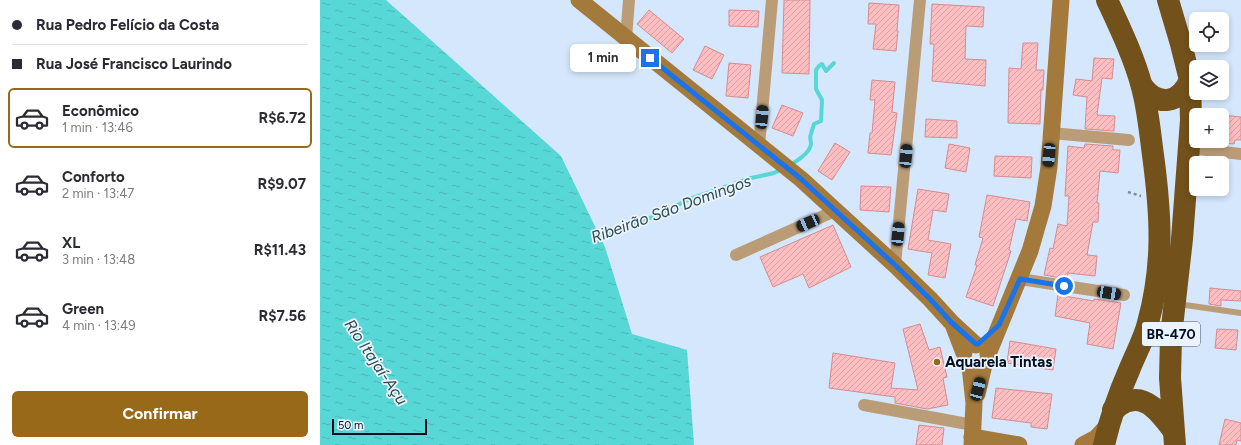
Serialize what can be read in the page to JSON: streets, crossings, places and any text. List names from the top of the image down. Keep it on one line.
{"streets":{"highway":["BR-470"]},"water":["Ribeirão São Domingos","Rio Itajaí-Açu"],"places":["Aquarela Tintas"],"scale_bar":"50 m","page":{"banner":["Rua Pedro Felício da Costa","Rua José Francisco Laurindo"],"map_buttons":["+","−"],"bubble":"1 min","list":[{"name":"Econômico","note":"1 min · 13:46","value":"R$6.72"},{"name":"Conforto","note":"2 min · 13:47","value":"R$9.07"},{"name":"XL","note":"3 min · 13:48","value":"R$11.43"},{"name":"Green","note":"4 min · 13:49","value":"R$7.56"}],"buttons":"Confirmar","scale":"50 m"}}
